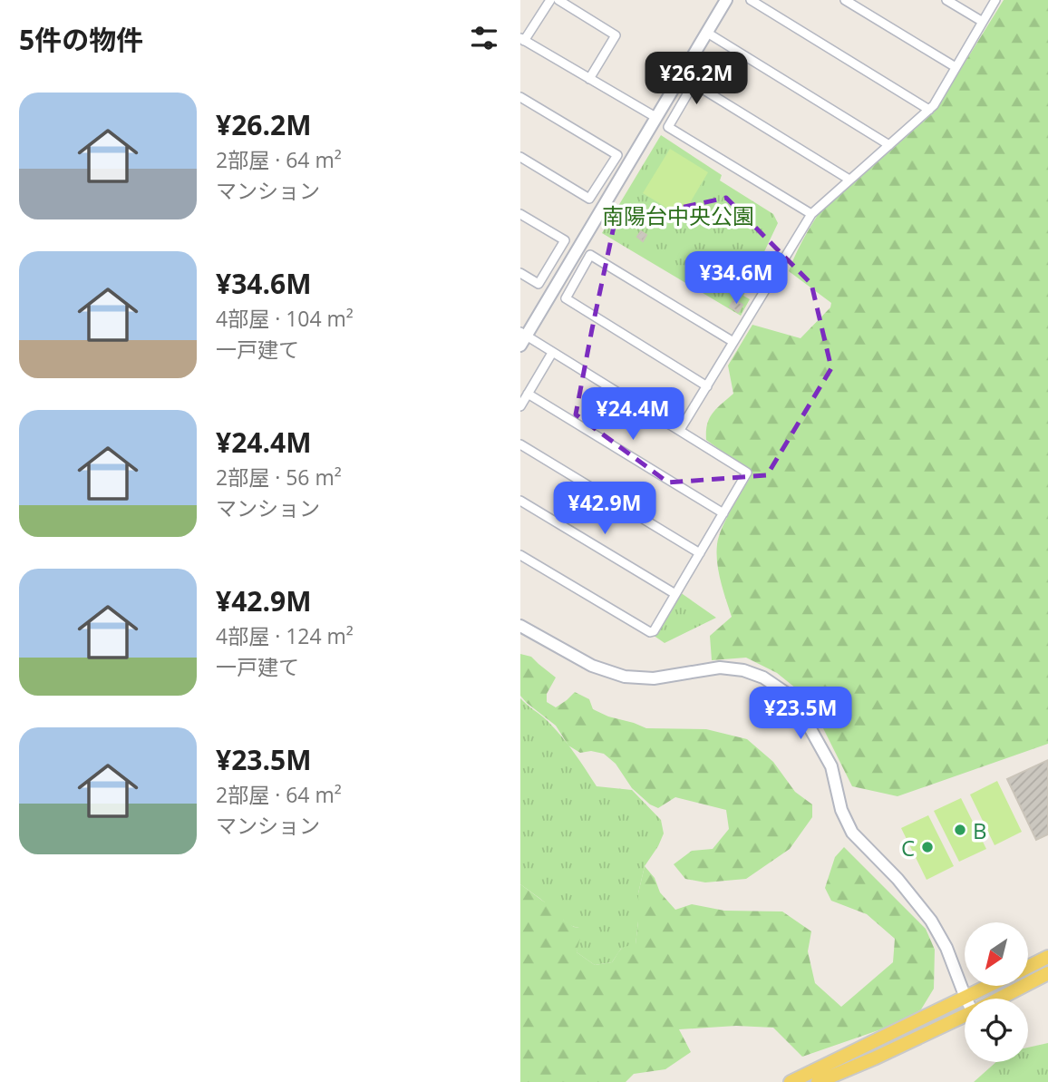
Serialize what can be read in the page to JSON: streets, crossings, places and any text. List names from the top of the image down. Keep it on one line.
{"parks":["南陽台中央公園"],"places":["B","C"],"north":"bottom left","page":{"heading":"5件の物件","price":["¥26.2M","¥34.6M","¥24.4M","¥42.9M","¥23.5M"],"list":[{"name":"¥26.2M","note":"2部屋 · 64 m² · マンション"},{"name":"¥34.6M","note":"4部屋 · 104 m² · 一戸建て"},{"name":"¥24.4M","note":"2部屋 · 56 m² · マンション"},{"name":"¥42.9M","note":"4部屋 · 124 m² · 一戸建て"},{"name":"¥23.5M","note":"2部屋 · 64 m² · マンション"}]}}
